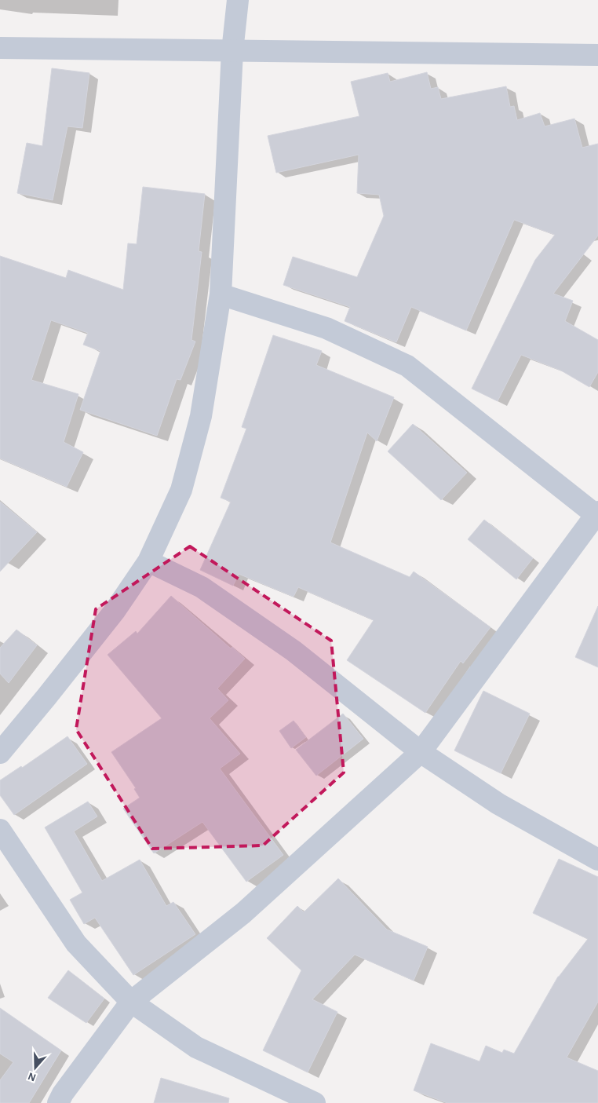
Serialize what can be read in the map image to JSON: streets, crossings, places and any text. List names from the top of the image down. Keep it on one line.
{"north":"bottom"}
